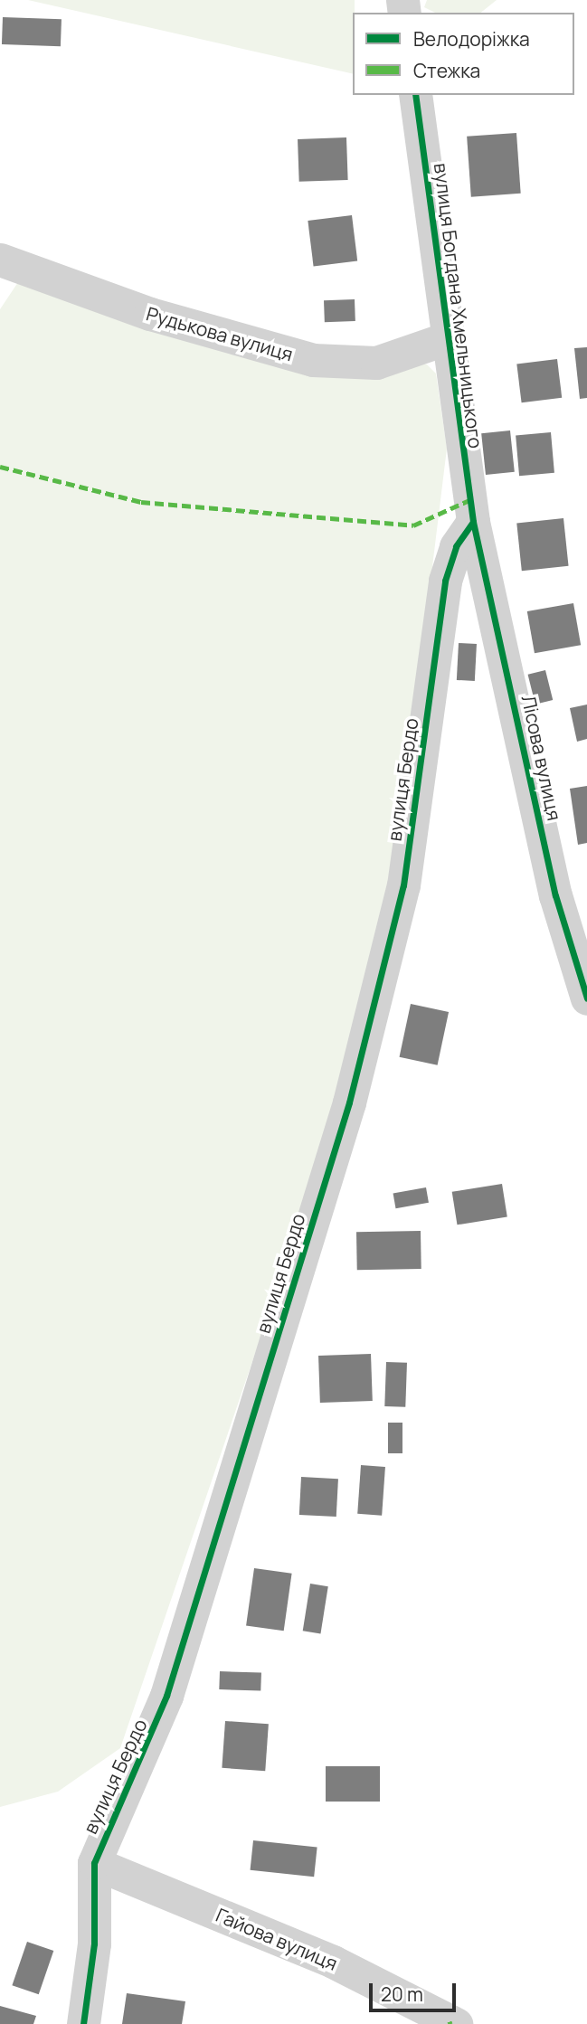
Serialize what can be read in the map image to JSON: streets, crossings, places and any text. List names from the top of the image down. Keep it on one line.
{"streets":{"street":["вулиця Богдана Хмельницького","Рудькова вулиця","Лісова вулиця","вулиця Бердо","Гайова вулиця"]},"crossings":[["вулиця Богдана Хмельницького","Рудькова вулиця"],["вулиця Богдана Хмельницького","Лісова вулиця"],["вулиця Богдана Хмельницького","вулиця Бердо"],["Лісова вулиця","вулиця Бердо"],["вулиця Бердо","Гайова вулиця"]],"legend":["Велодоріжка","Стежка"],"scale_bar":"20 m"}
